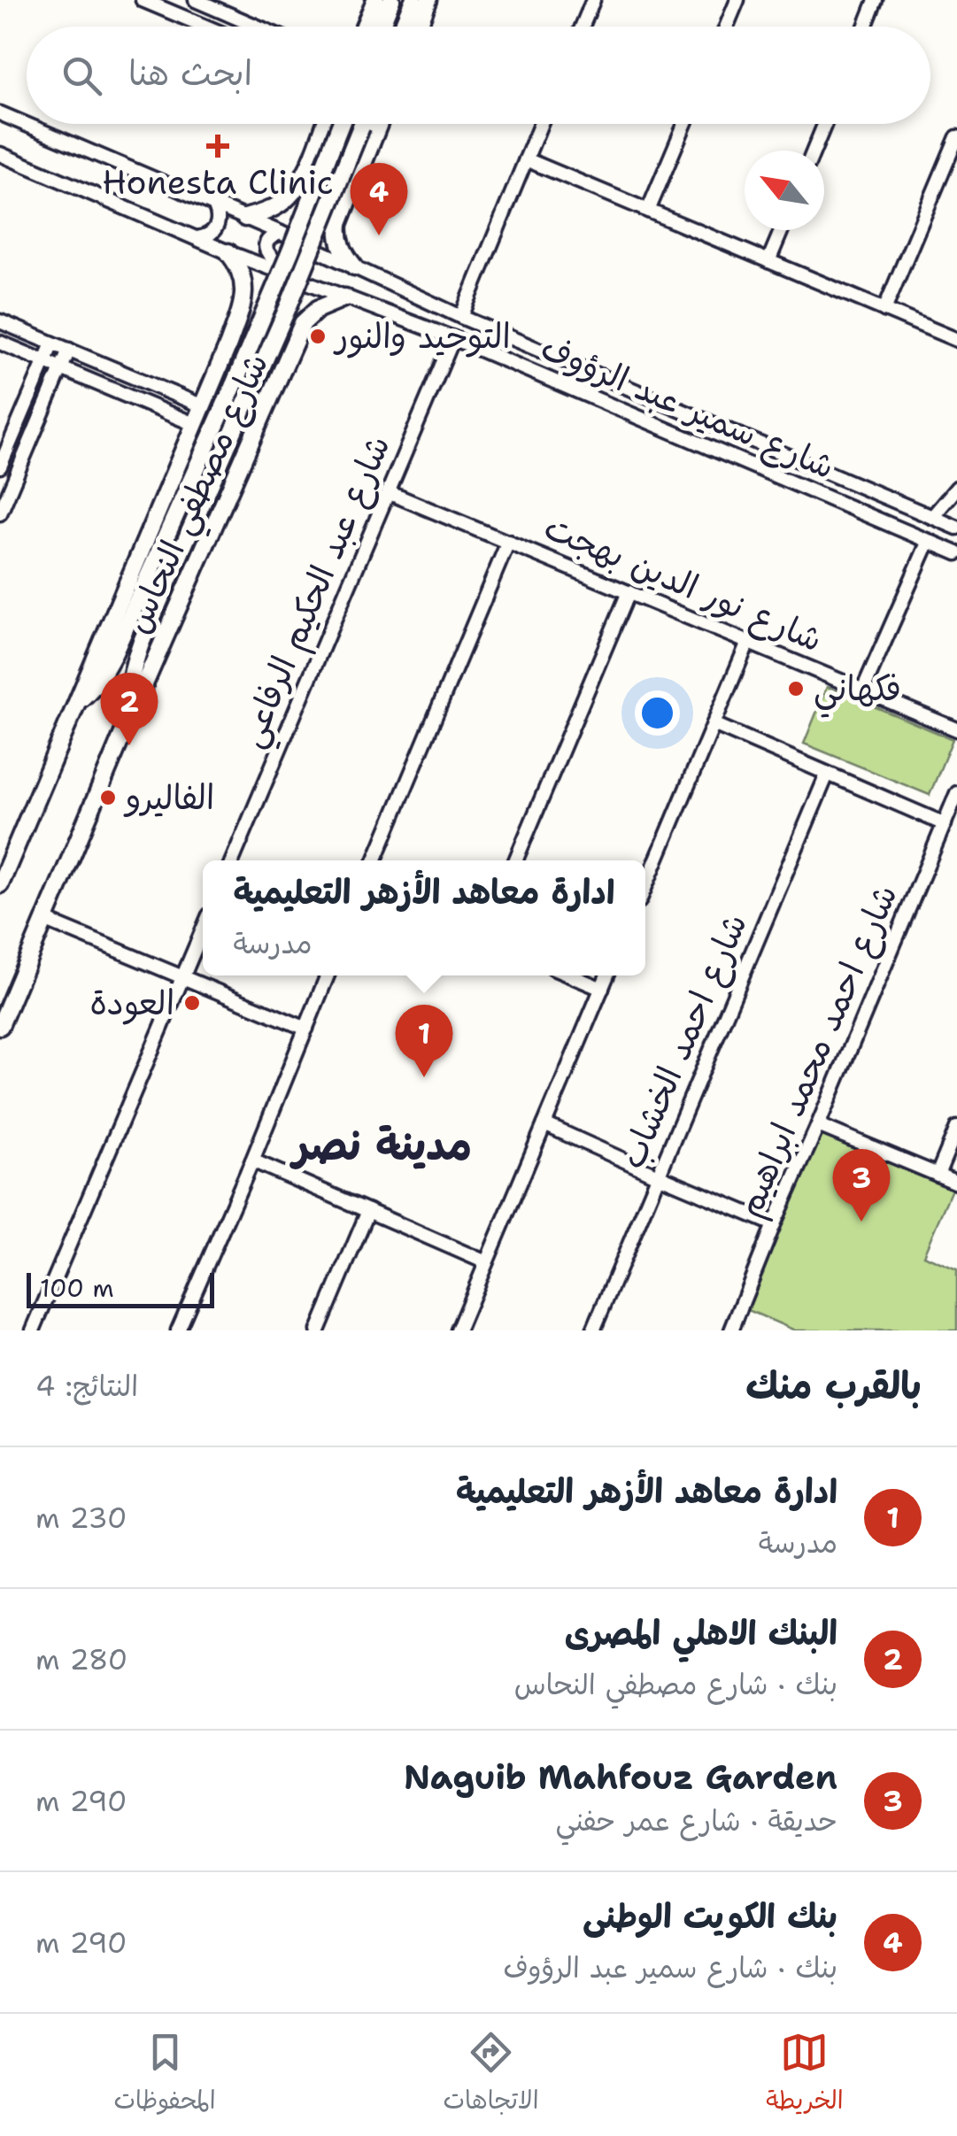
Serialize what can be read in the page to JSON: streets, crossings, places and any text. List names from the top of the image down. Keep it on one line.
{"streets":{"main road":["شارع مصطفي النحاس"],"street":["شارع سمير عبد الرؤوف","شارع نور الدين بهجت","شارع عبد الحكيم الرفاعي","شارع احمد الخشاب","شارع احمد محمد ابراهيم"]},"crossings":[["شارع سمير عبد الرؤوف","شارع مصطفي النحاس"],["شارع سمير عبد الرؤوف","شارع عبد الحكيم الرفاعي"],["شارع نور الدين بهجت","شارع عبد الحكيم الرفاعي"]],"districts":["مدينة نصر"],"places":{"health":["Honesta Clinic"],"other":["التوحيد والنور","فكهاني","الفاليرو","العودة"]},"scale_bar":"100 m","north":"top left","page":{"search":"ابحث هنا","pins":["4","2","1","3"],"popup":["ادارة معاهد الأزهر التعليمية","مدرسة"],"scale":"100 m","heading":["بالقرب منك","النتائج: 4"],"list":[{"mark":"1","name":"ادارة معاهد الأزهر التعليمية","note":"مدرسة","value":"230 m"},{"mark":"2","name":"البنك الاهلي المصرى","note":"بنك · شارع مصطفي النحاس","value":"280 m"},{"mark":"3","name":"Naguib Mahfouz Garden","note":"حديقة · شارع عمر حفني","value":"290 m"},{"mark":"4","name":"بنك الكويت الوطنى","note":"بنك · شارع سمير عبد الرؤوف","value":"290 m"}],"nav":["الخريطة","الاتجاهات","المحفوظات"]}}
